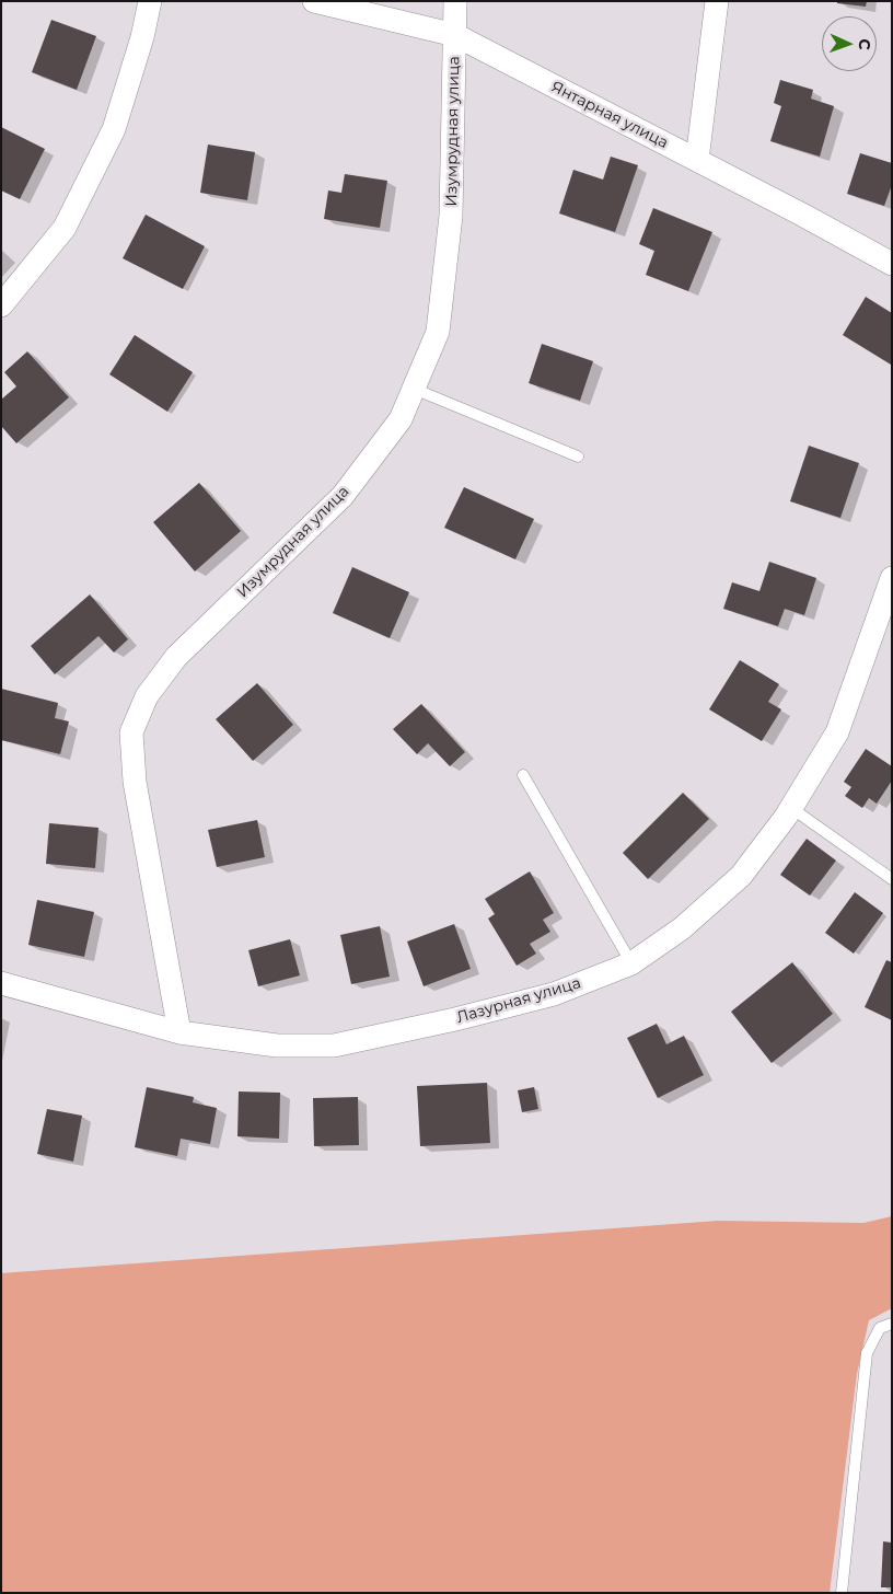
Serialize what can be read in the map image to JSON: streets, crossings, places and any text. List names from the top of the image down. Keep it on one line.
{"streets":{"street":["Янтарная улица","Изумрудная улица","Лазурная улица"]},"crossings":[["Янтарная улица","Изумрудная улица"],["Изумрудная улица","Лазурная улица"]],"north":"right"}
